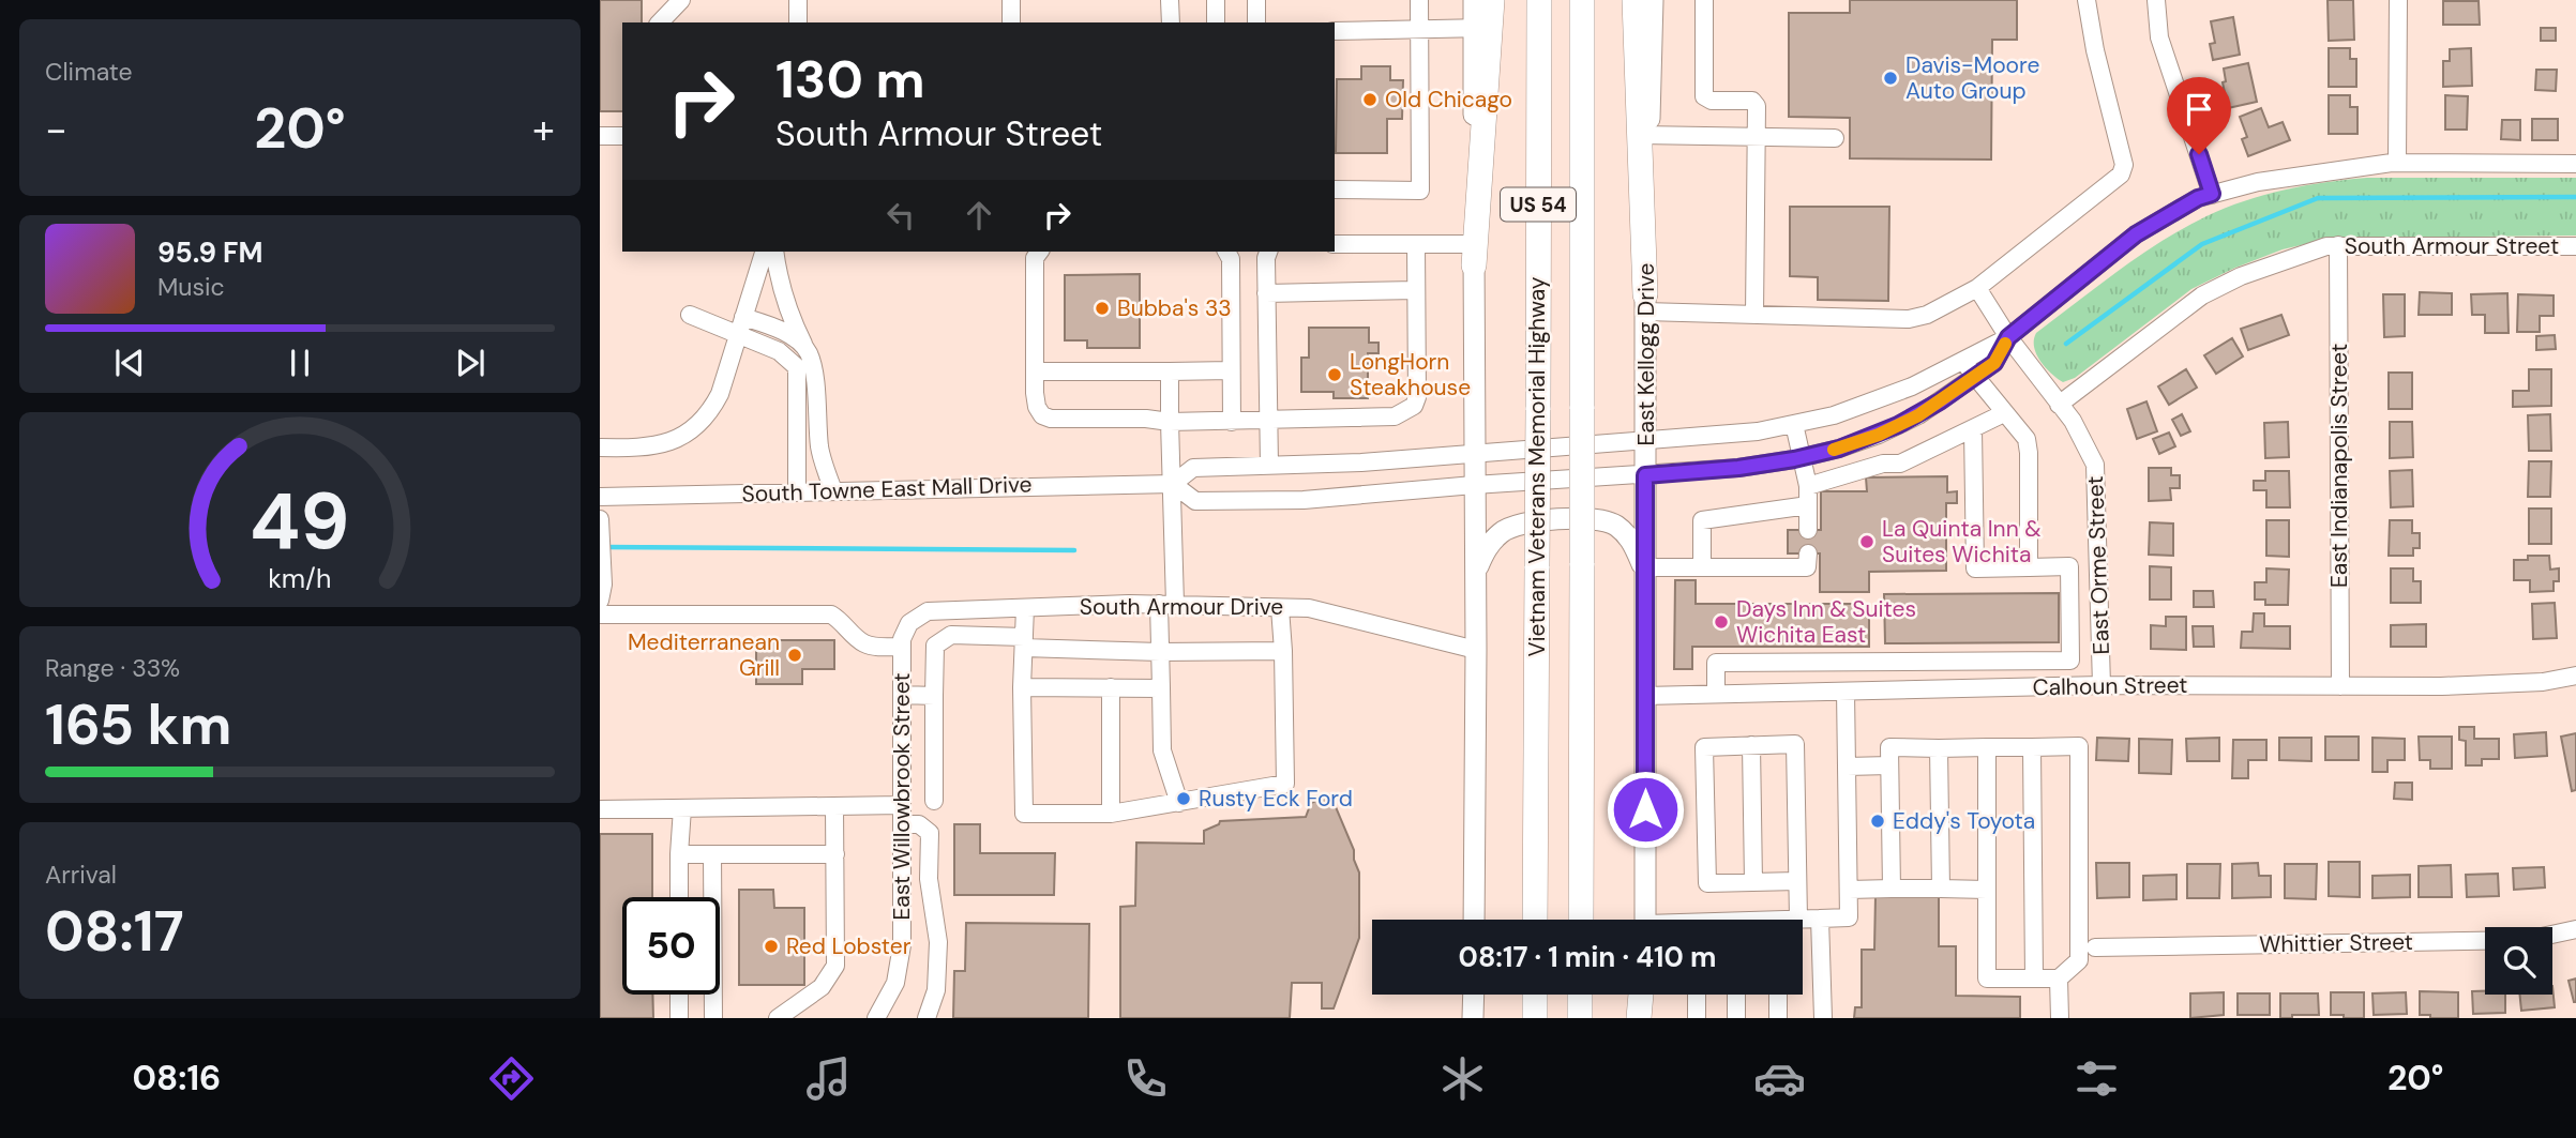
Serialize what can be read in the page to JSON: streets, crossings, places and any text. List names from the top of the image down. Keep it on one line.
{"streets":{"highway":["US 54","Vietnam Veterans Memorial Highway"],"main road":["East Kellogg Drive"],"street":["South Armour Street","East Indianapolis Street","South Towne East Mall Drive","East Orme Street","South Armour Drive","Calhoun Street","East Willowbrook Street","Whittier Street"]},"crossings":[["South Armour Street","East Indianapolis Street"],["South Armour Street","East Orme Street"],["East Kellogg Drive","Calhoun Street"],["East Indianapolis Street","Calhoun Street"],["East Orme Street","Calhoun Street"],["South Armour Drive","East Willowbrook Street"]],"places":["Davis-Moore Auto Group","Old Chicago","Bubba's 33","LongHorn Steakhouse","La Quinta Inn & Suites Wichita","Days Inn & Suites Wichita East","Mediterranean Grill","Rusty Eck Ford","Eddy's Toyota","Red Lobster"],"page":{"tile":["Climate",["Range · 33%","165 km"],["Arrival","08:17"]],"turn":["130 m","South Armour Street"],"heat":["−","20°","+"],"song":["95.9 FM","Music"],"limit":"50","trip":"08:17 · 1 min · 410 m","tabs":["08:16","20°"],"gauge":["49","km/h"]}}
